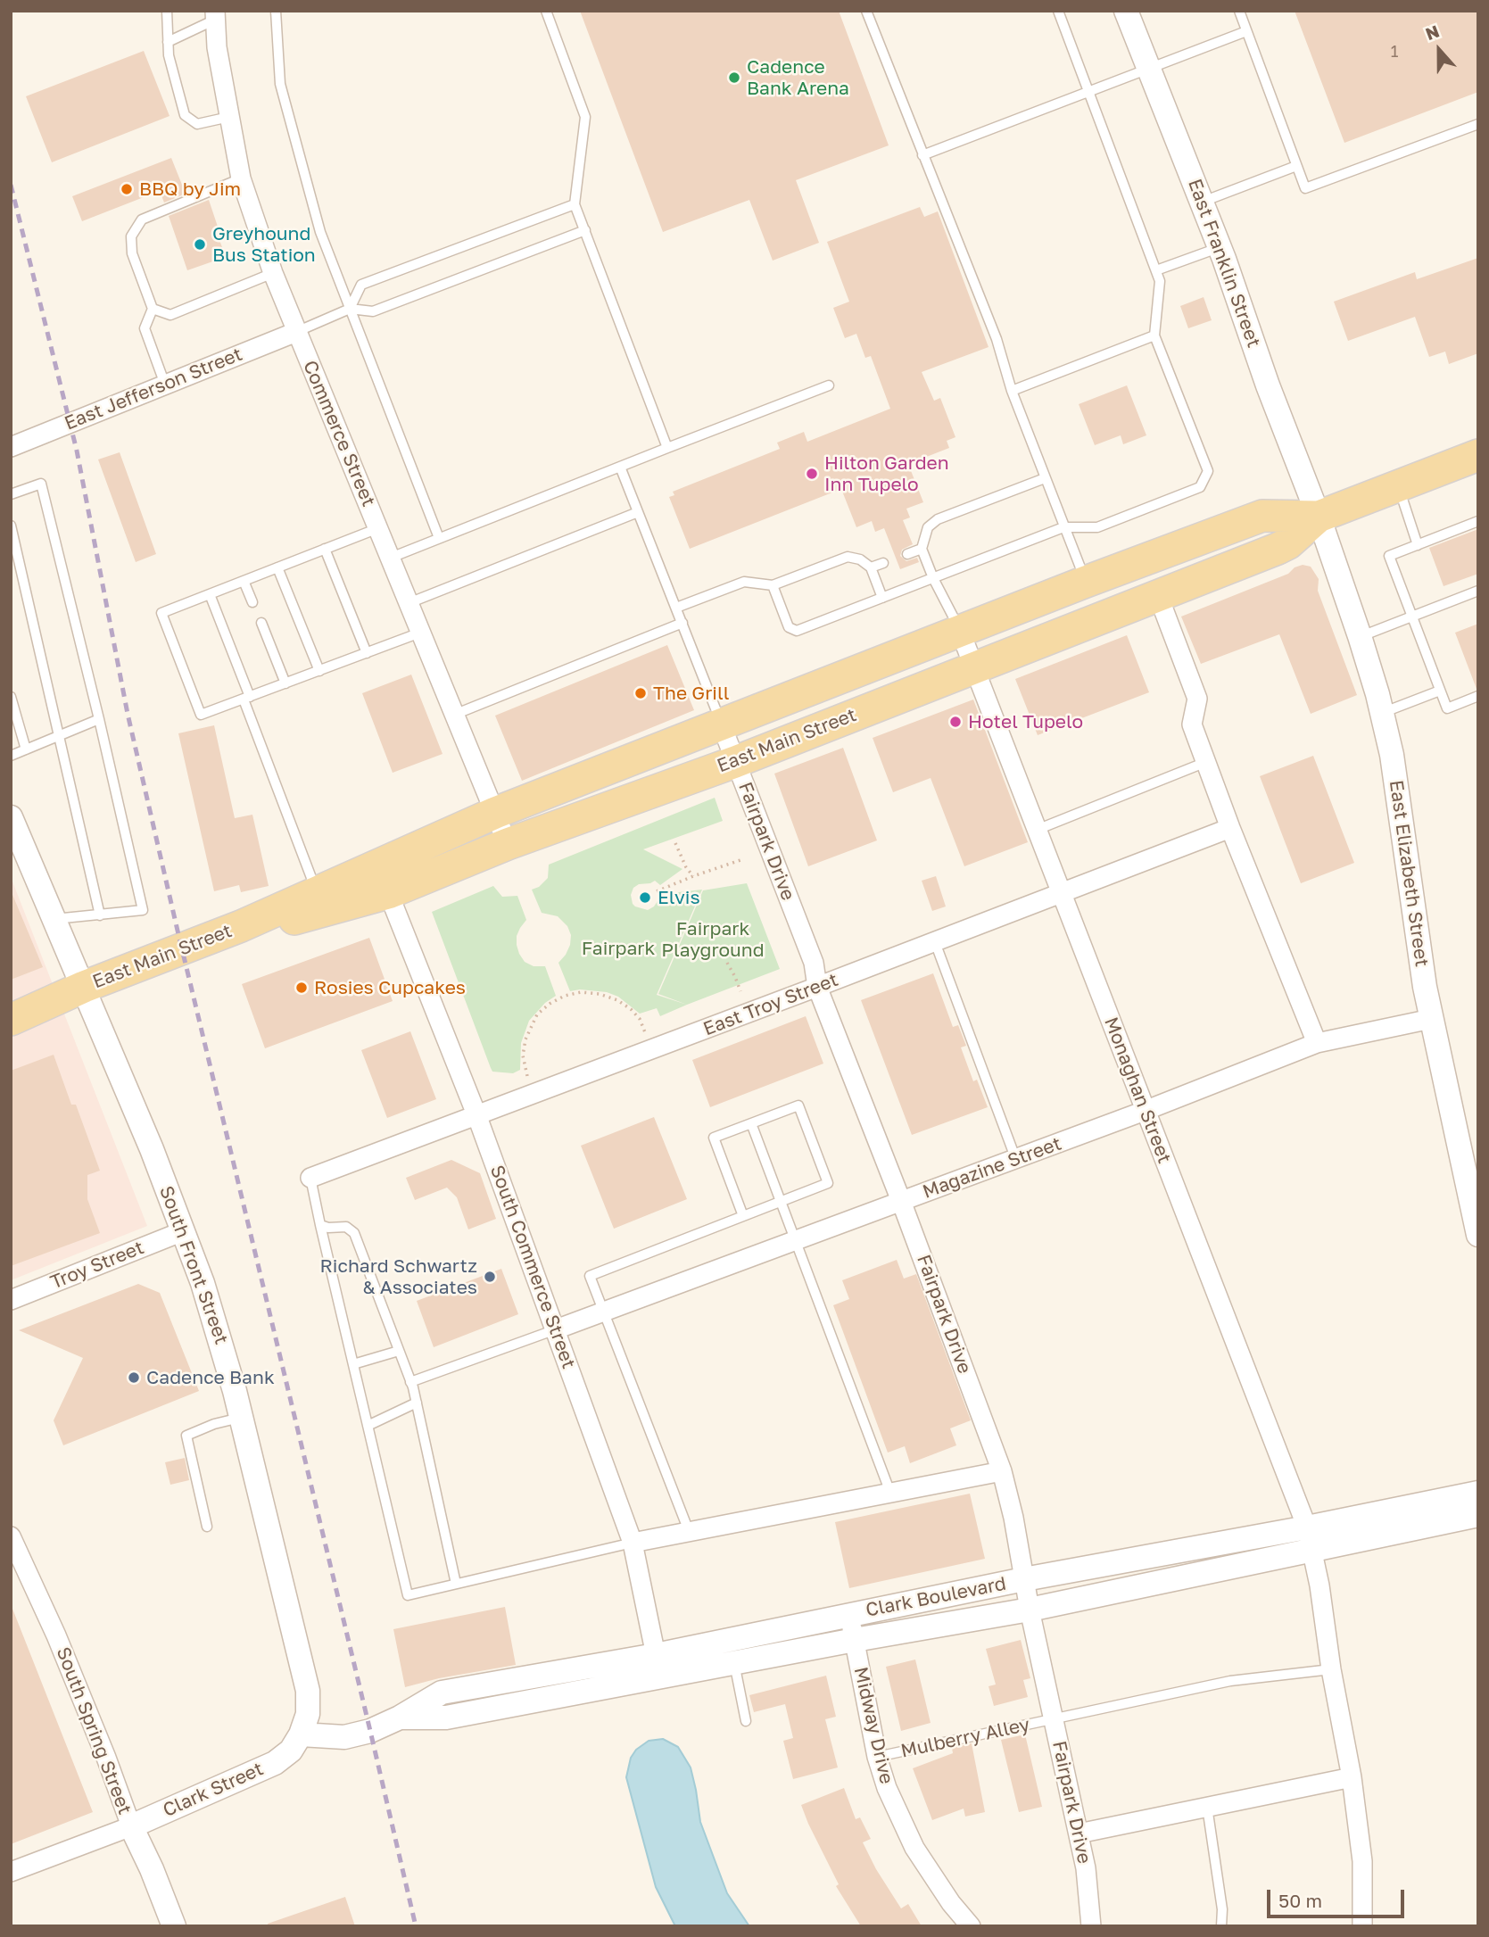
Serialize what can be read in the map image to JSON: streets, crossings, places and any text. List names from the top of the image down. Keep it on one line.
{"streets":{"main road":["East Main Street"],"street":["East Franklin Street","East Jefferson Street","Commerce Street","Fairpark Drive","East Elizabeth Street","East Troy Street","Monaghan Street","Magazine Street","Troy Street","South Front Street","South Commerce Street","Clark Boulevard","Midway Drive","South Spring Street","Clark Street"],"lane":["Mulberry Alley"]},"crossings":[["East Franklin Street","East Main Street"],["East Franklin Street","East Elizabeth Street"],["East Jefferson Street","Commerce Street"],["Commerce Street","East Main Street"],["East Main Street","Fairpark Drive"],["East Main Street","East Elizabeth Street"],["East Main Street","Monaghan Street"],["East Main Street","South Front Street"],["East Main Street","South Commerce Street"],["Fairpark Drive","East Troy Street"],["Fairpark Drive","Magazine Street"],["Fairpark Drive","Clark Boulevard"],["Fairpark Drive","Mulberry Alley"],["East Elizabeth Street","Magazine Street"],["East Troy Street","Monaghan Street"],["East Troy Street","South Commerce Street"],["Monaghan Street","Magazine Street"],["Monaghan Street","Clark Boulevard"],["Monaghan Street","Mulberry Alley"],["Magazine Street","South Commerce Street"],["Troy Street","South Front Street"],["South Front Street","Clark Boulevard"],["South Front Street","Clark Street"],["South Commerce Street","Clark Boulevard"],["Clark Boulevard","Midway Drive"],["Clark Boulevard","Clark Street"],["Midway Drive","Mulberry Alley"],["South Spring Street","Clark Street"]],"parks":["Fairpark Playground","Fairpark"],"places":["Cadence Bank Arena","BBQ by Jim","Greyhound Bus Station","Hilton Garden Inn Tupelo","The Grill","Hotel Tupelo","Elvis","Rosies Cupcakes","Richard Schwartz & Associates","Cadence Bank"],"house_numbers":["1"],"scale_bar":"50 m","north":"top"}
